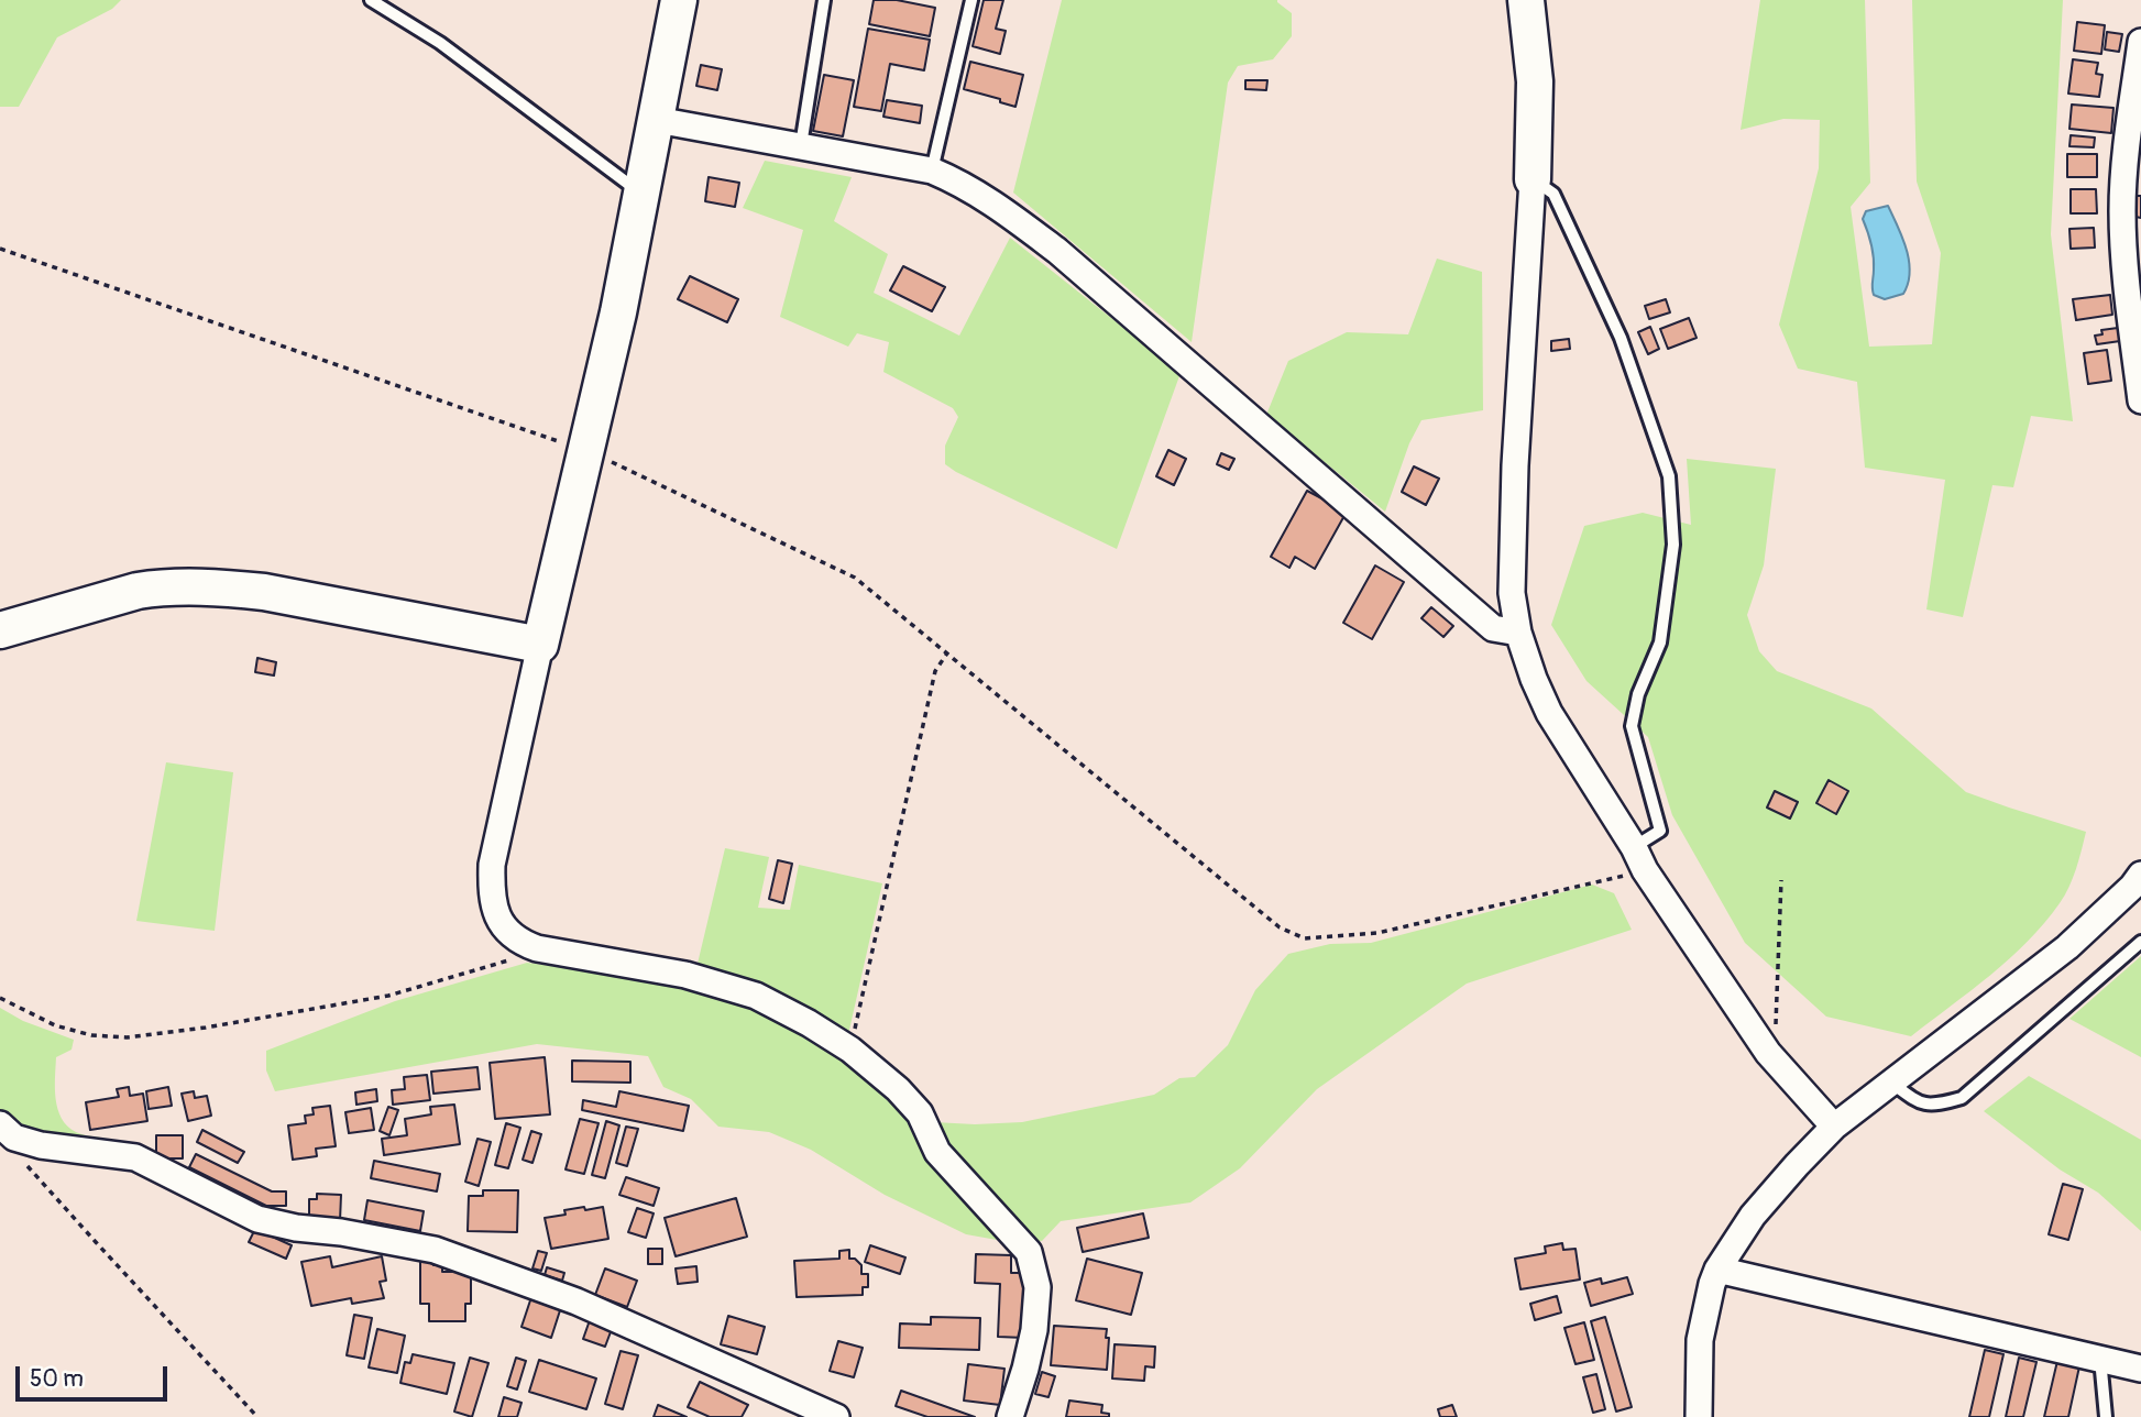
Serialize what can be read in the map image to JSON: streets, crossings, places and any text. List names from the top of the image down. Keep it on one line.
{"scale_bar":"50 m"}
